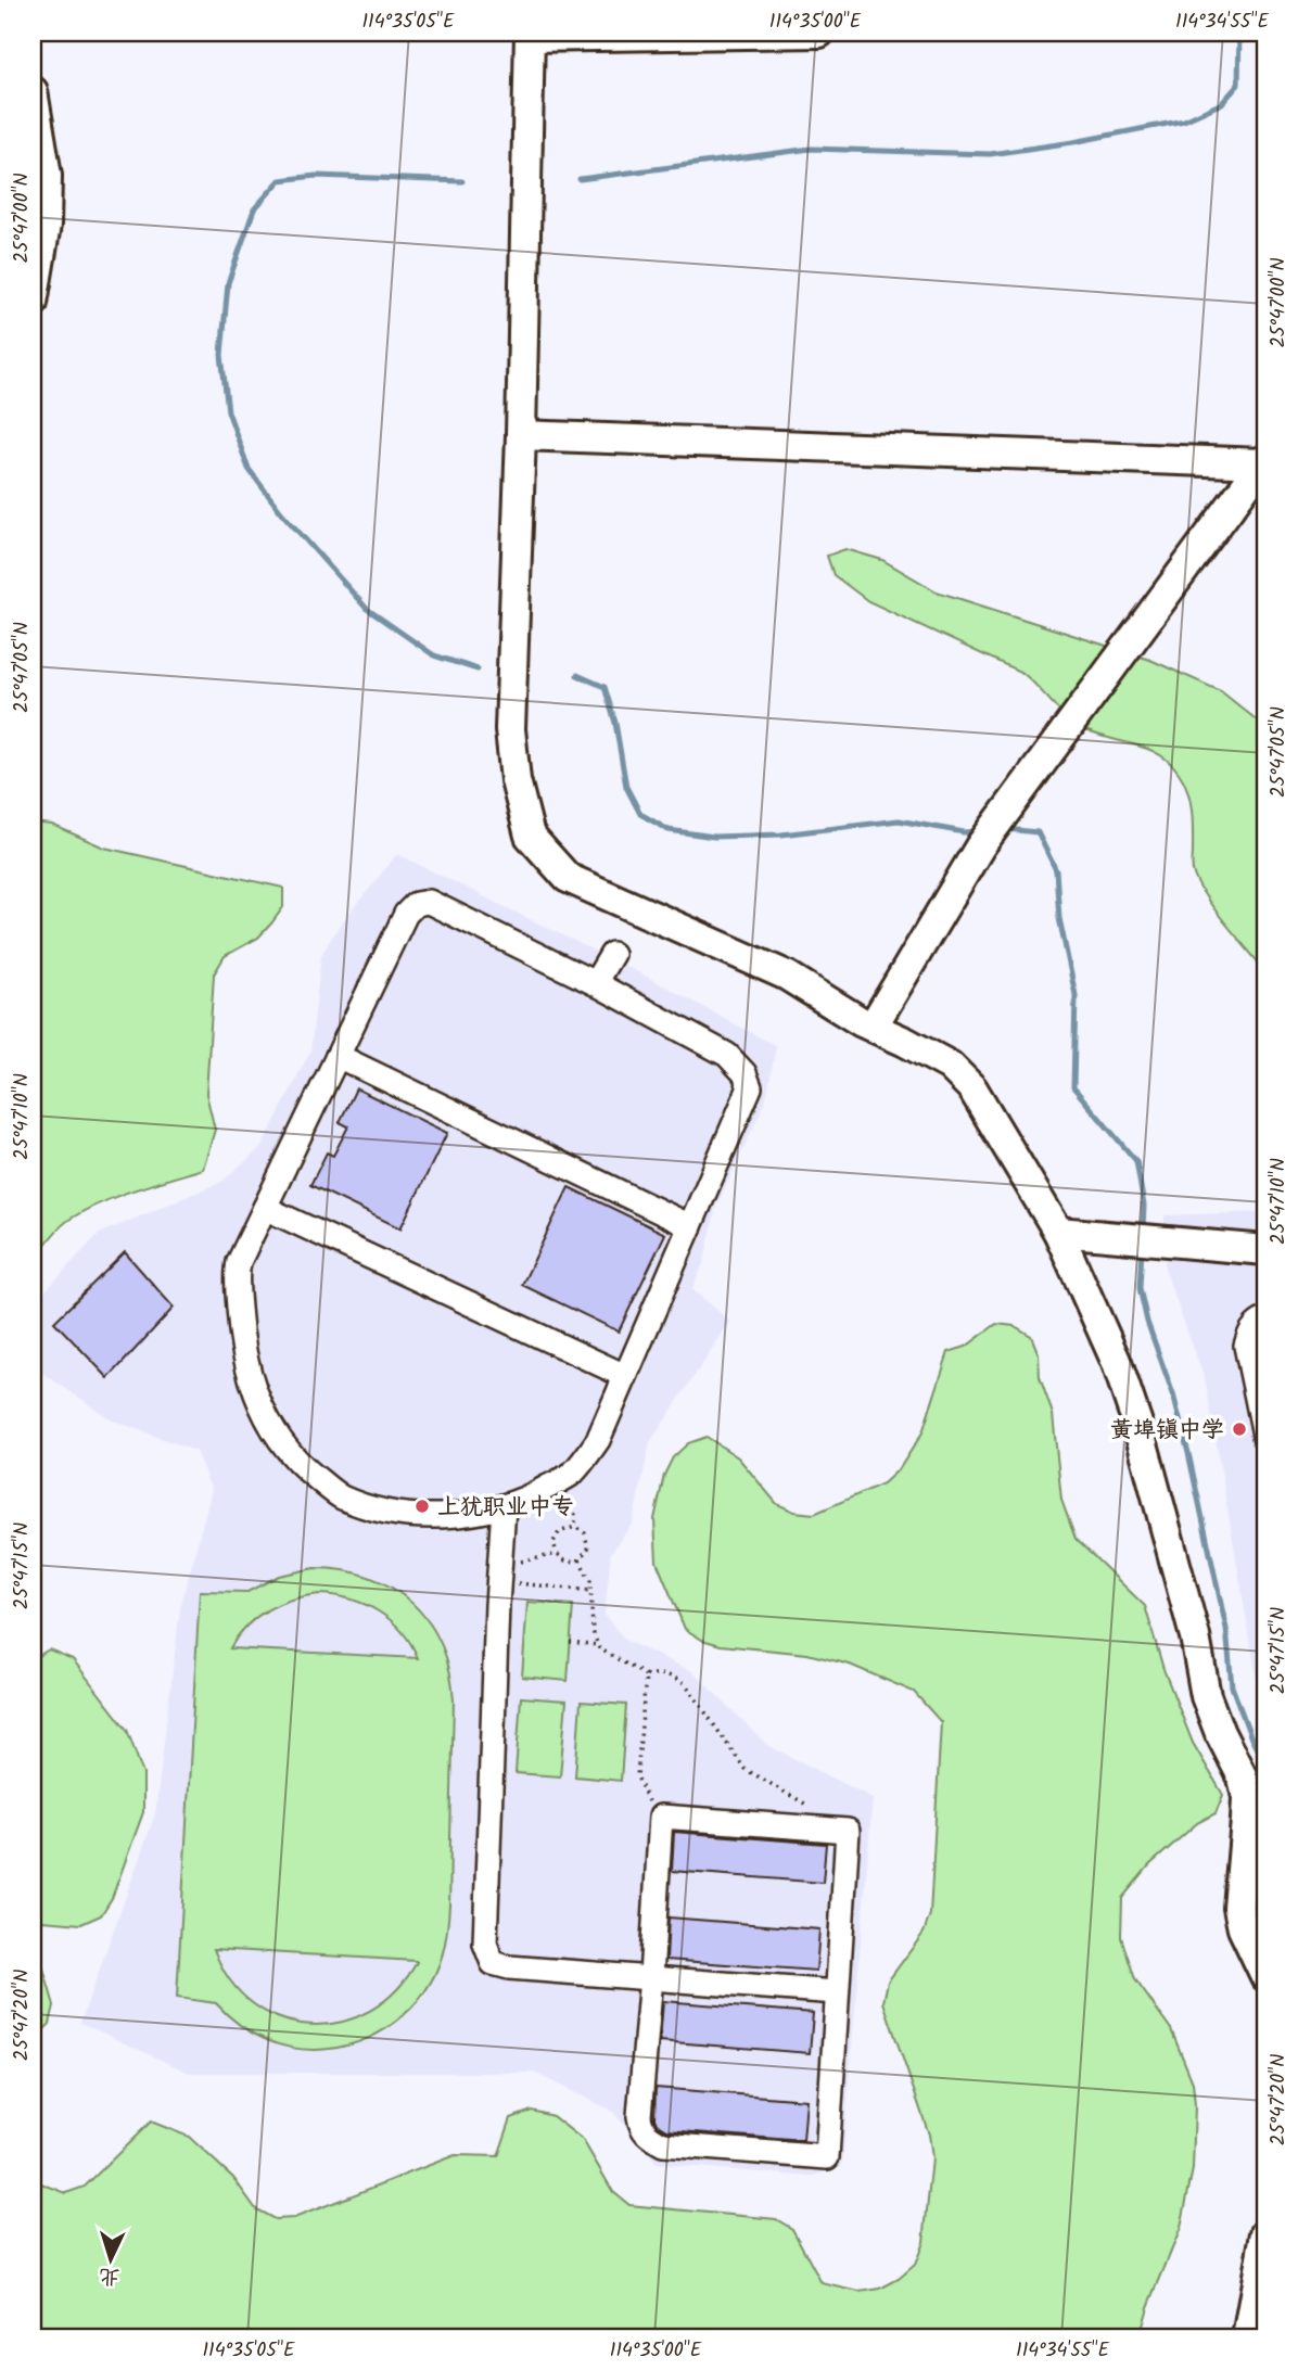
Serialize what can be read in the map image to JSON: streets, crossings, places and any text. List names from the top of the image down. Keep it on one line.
{"places":["黄埠镇中学","上犹职业中专"],"north":"bottom","coordinates":["114°35'05\"E","114°35'00\"E","114°34'55\"E","25°47'00\"N","25°47'05\"N","25°47'10\"N","25°47'15\"N","25°47'20\"N"]}
